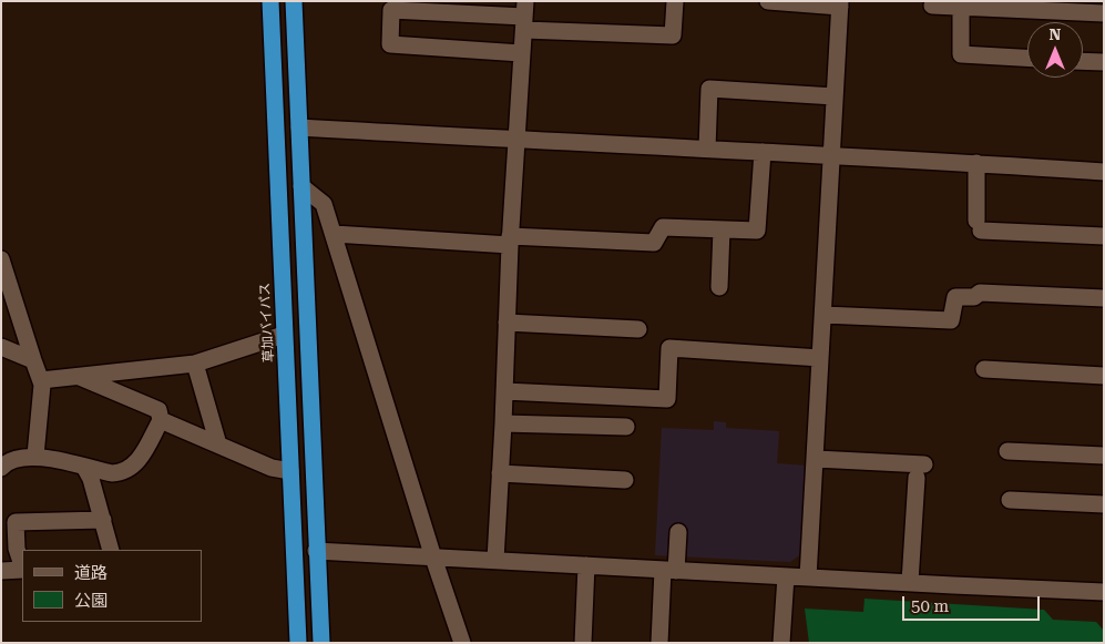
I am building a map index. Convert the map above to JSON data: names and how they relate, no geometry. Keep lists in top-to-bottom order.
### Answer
{
  "streets": {
    "highway": ["草加バイパス"]
  },
  "legend": ["道路", "公園"],
  "scale_bar": "50 m",
  "north": "top"
}
